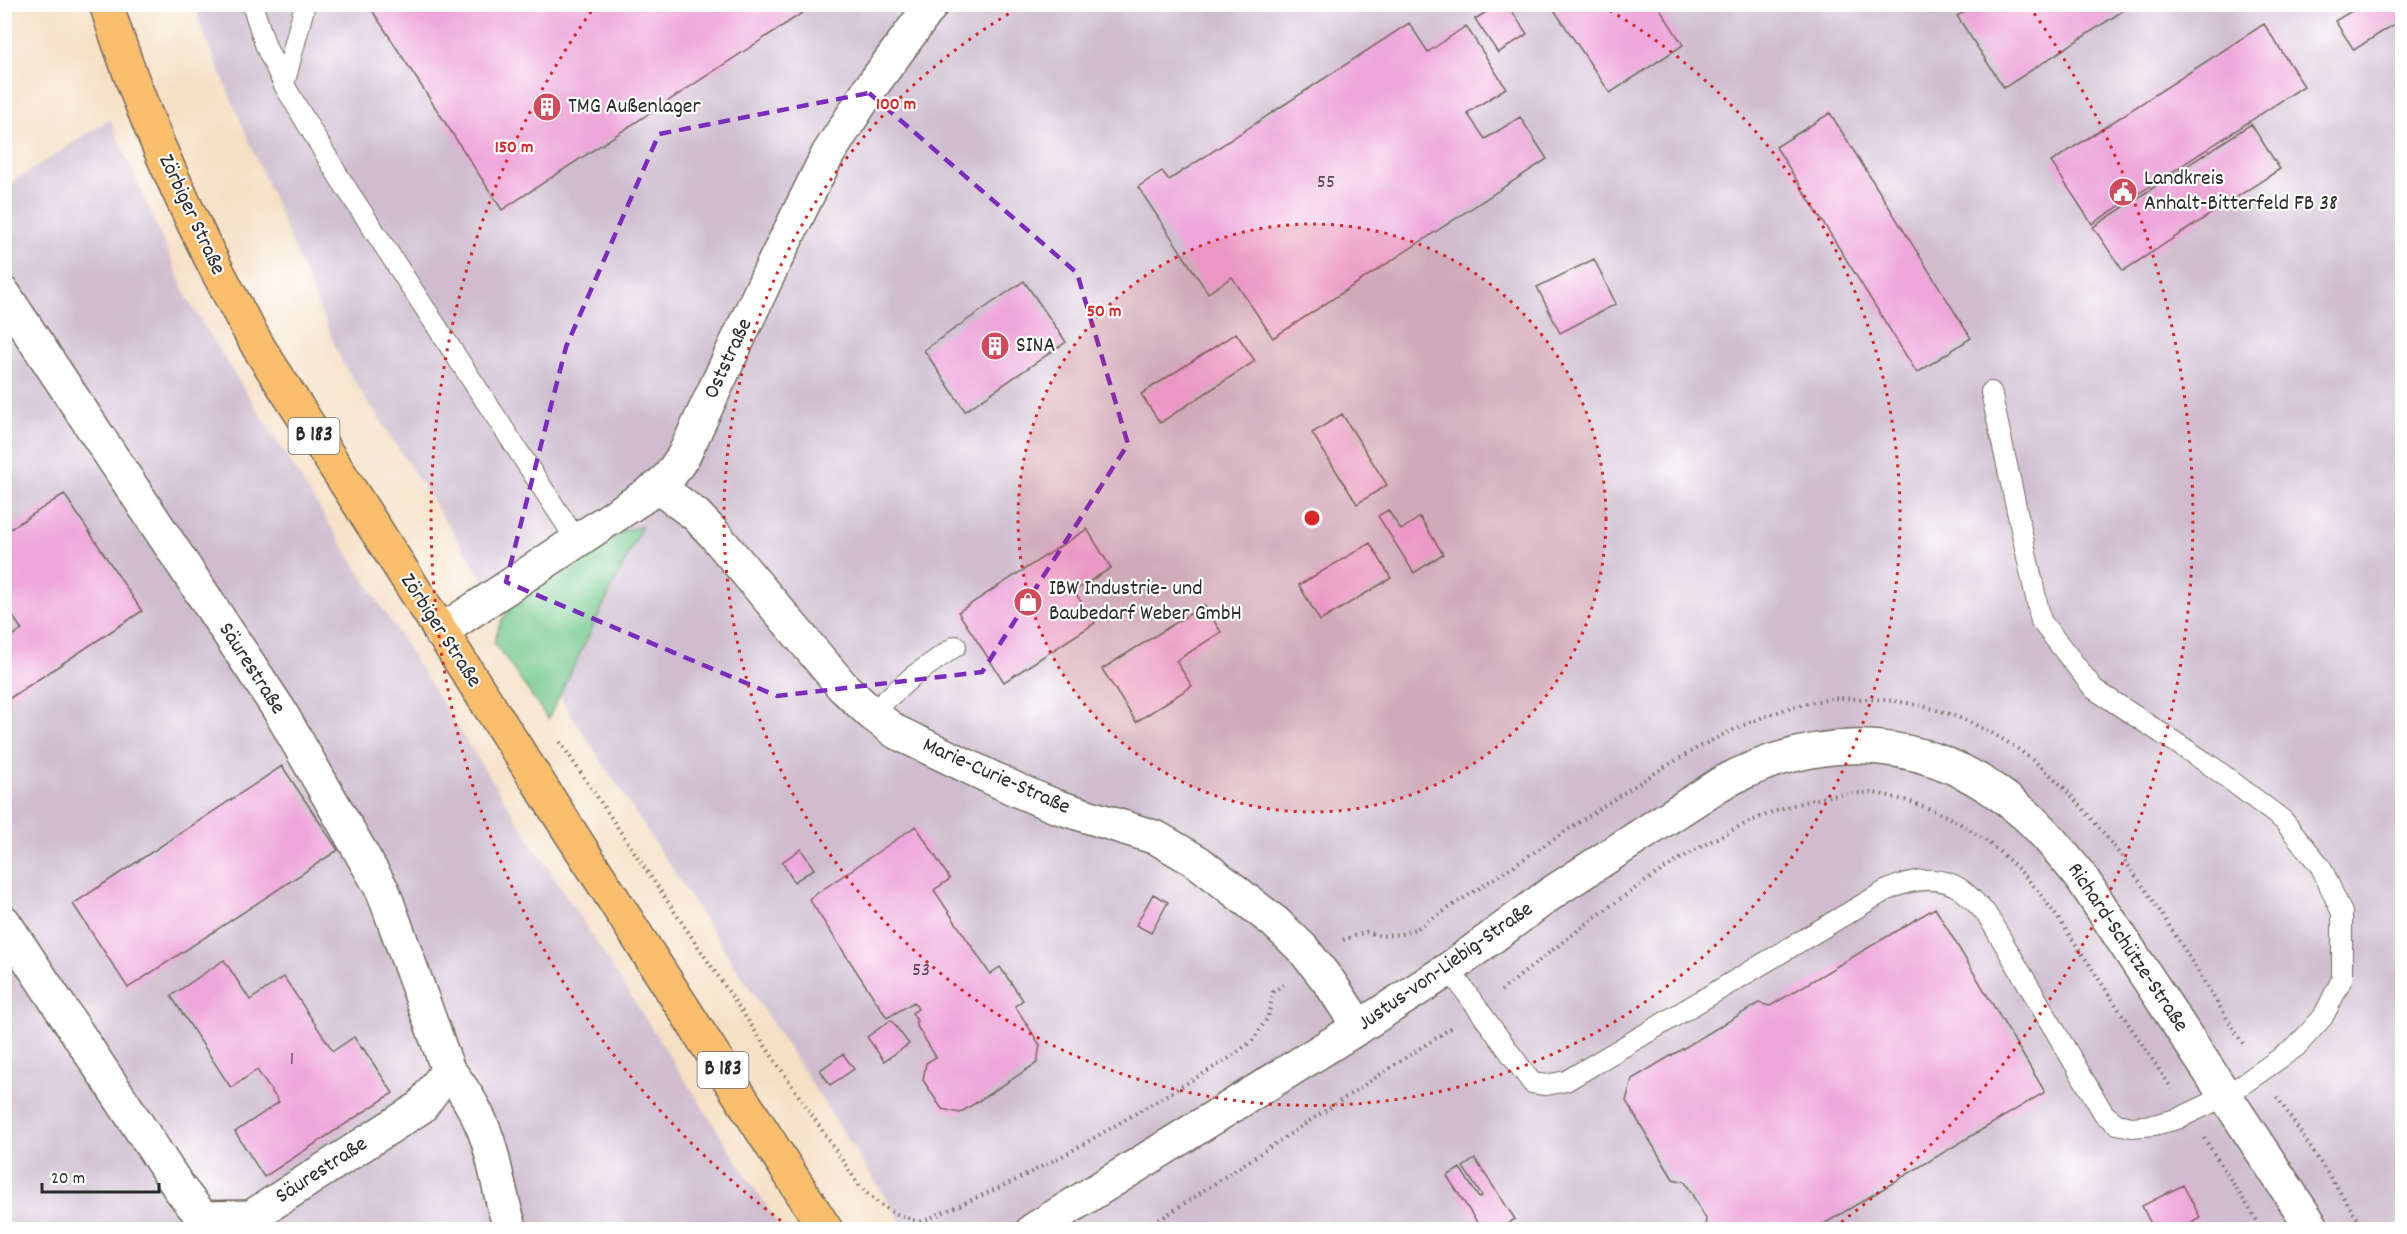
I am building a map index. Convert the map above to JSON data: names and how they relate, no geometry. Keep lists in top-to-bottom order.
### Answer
{
  "streets": {
    "main road": ["Zörbiger Straße", "B 183"],
    "street": [
      "Oststraße",
      "Säurestraße",
      "Marie-Curie-Straße",
      "Richard-Schütze-Straße",
      "Justus-von-Liebig-Straße"
    ]
  },
  "crossings": [
    ["Zörbiger Straße", "Oststraße"],
    ["Oststraße", "Marie-Curie-Straße"],
    ["Marie-Curie-Straße", "Justus-von-Liebig-Straße"],
    ["Richard-Schütze-Straße", "Justus-von-Liebig-Straße"]
  ],
  "places": {
    "building": ["TMG Außenlager", "SINA"],
    "public building": ["Landkreis Anhalt-Bitterfeld FB 38"],
    "shop": ["IBW Industrie- und Baubedarf Weber GmbH"]
  },
  "house_numbers": ["55", "53", "1"],
  "scale_bar": "20 m",
  "rings": ["100 m", "150 m", "50 m"]
}
